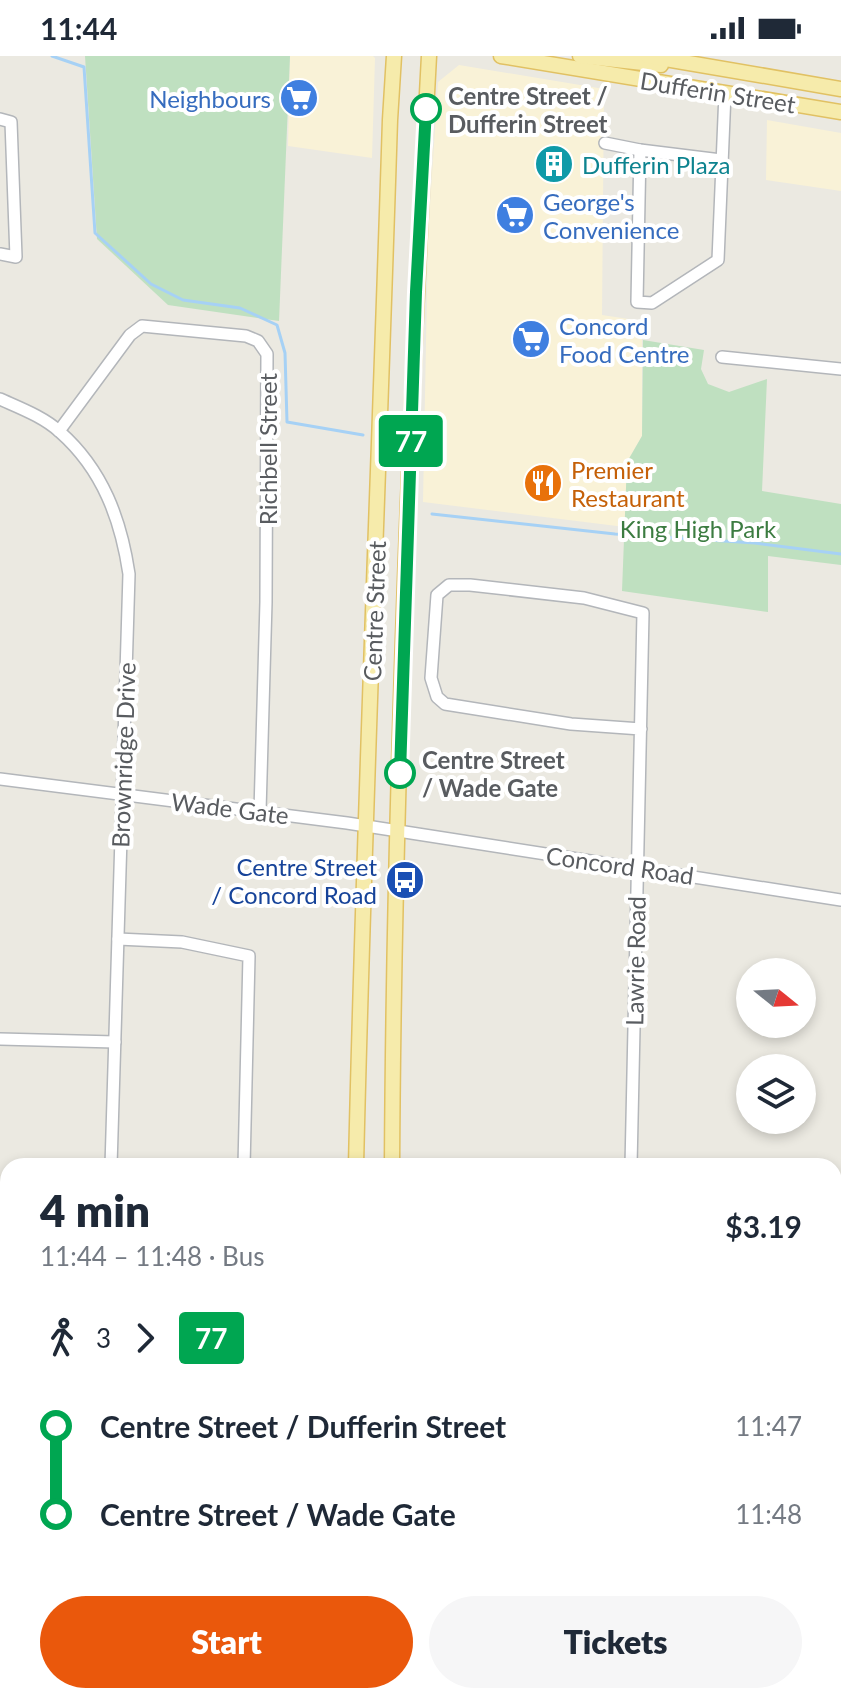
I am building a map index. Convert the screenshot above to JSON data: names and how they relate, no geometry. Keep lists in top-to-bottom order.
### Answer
{
  "streets": {
    "main road": ["Dufferin Street", "Centre Street"],
    "street": [
      "Richbell Street",
      "Brownridge Drive",
      "Wade Gate",
      "Concord Road",
      "Lawrie Road"
    ]
  },
  "crossings": [
    ["Richbell Street", "Brownridge Drive"],
    ["Richbell Street", "Wade Gate"],
    ["Centre Street", "Wade Gate"],
    ["Centre Street", "Concord Road"],
    ["Brownridge Drive", "Wade Gate"],
    ["Wade Gate", "Concord Road"],
    ["Concord Road", "Lawrie Road"]
  ],
  "parks": ["King High Park"],
  "places": {
    "supermarket": ["Neighbours", "George's Convenience", "Concord Food Centre"],
    "other": ["Centre Street / Dufferin Street", "Centre Street / Wade Gate"],
    "building": ["Dufferin Plaza"],
    "restaurant": ["Premier Restaurant"],
    "bus stop": ["Centre Street / Concord Road"]
  },
  "lines": ["bus line 77"],
  "north": "right",
  "page": {
    "status": "11:44",
    "on_map": "77",
    "heading": ["4 min", "11:44 – 11:48 · Bus", "$3.19"],
    "legs": ["3", "77"],
    "list": [
      {
        "name": "Centre Street / Dufferin Street",
        "value": "11:47"
      },
      {
        "name": "Centre Street / Wade Gate",
        "value": "11:48"
      }
    ],
    "buttons": ["Start", "Tickets"]
  }
}
